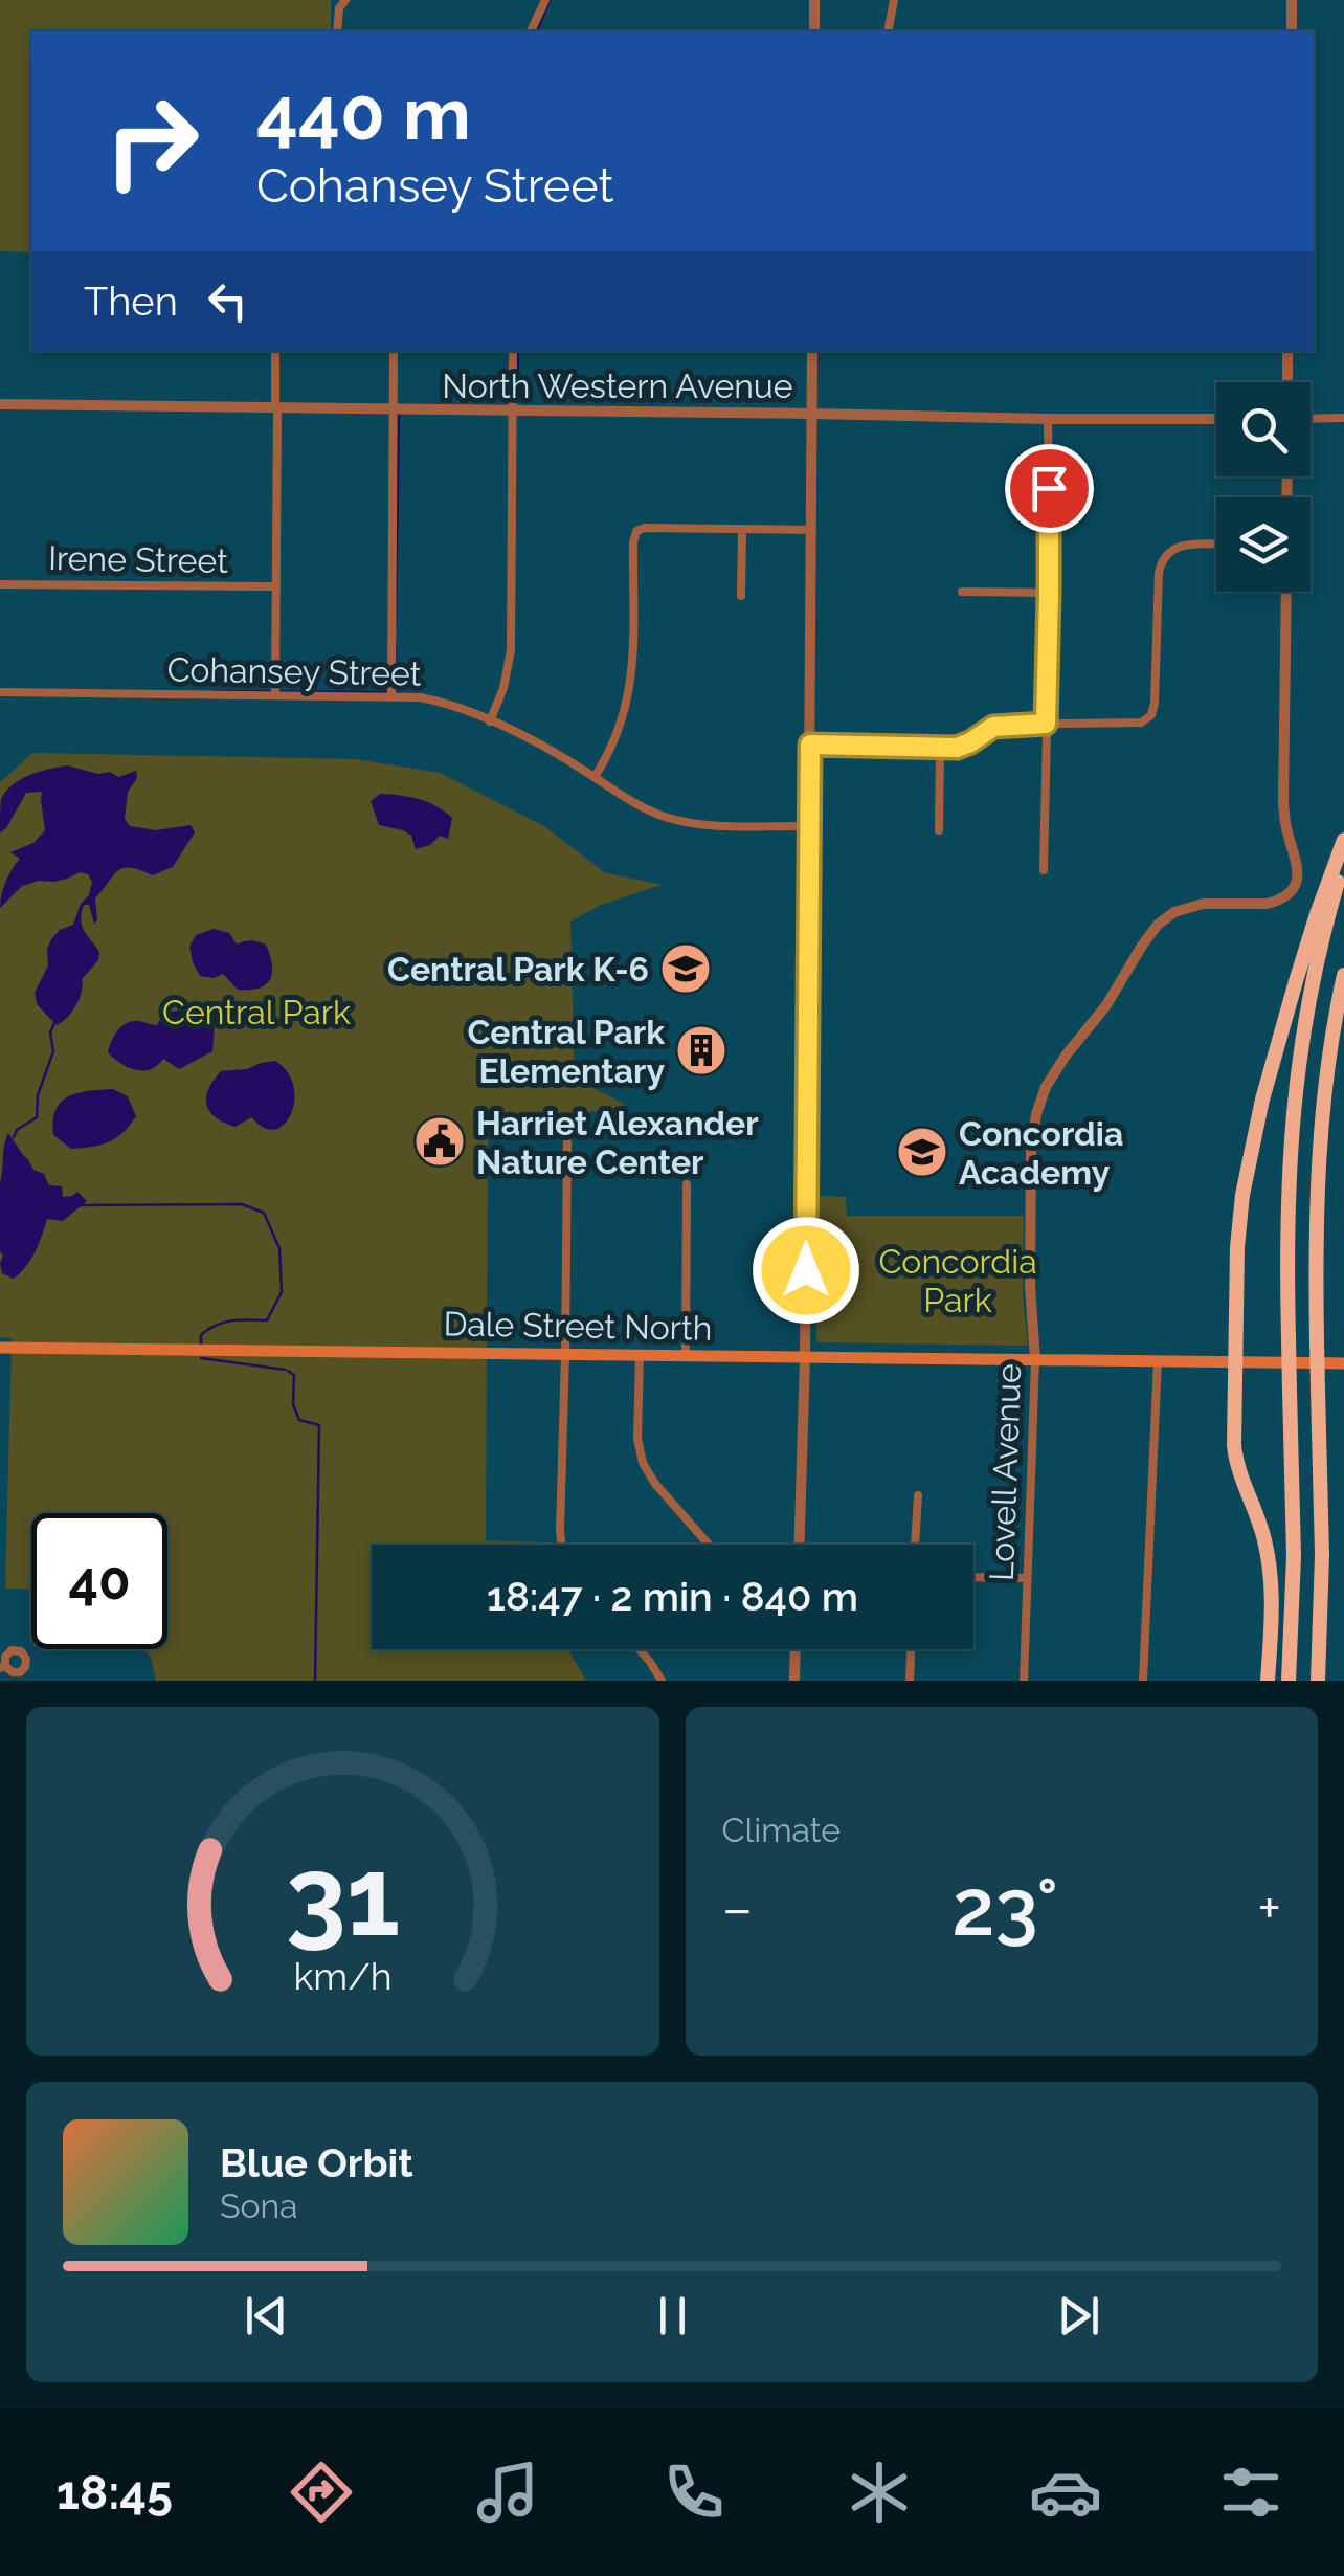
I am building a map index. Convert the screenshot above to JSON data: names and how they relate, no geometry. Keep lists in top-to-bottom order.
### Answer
{
  "streets": {
    "main road": ["Dale Street North"],
    "street": [
      "North Western Avenue",
      "Irene Street",
      "Cohansey Street",
      "Lovell Avenue"
    ]
  },
  "crossings": [
    ["Dale Street North", "Lovell Avenue"]
  ],
  "parks": ["Central Park", "Concordia Park"],
  "places": {
    "school or university": ["Central Park K-6", "Concordia Academy"],
    "building": ["Central Park Elementary"],
    "public building": ["Harriet Alexander Nature Center"]
  },
  "page": {
    "turn": ["440 m", "Cohansey Street"],
    "then": "Then",
    "limit": "40",
    "trip": "18:47 · 2 min · 840 m",
    "tile": "Climate",
    "heat": ["−", "23°", "+"],
    "song": ["Blue Orbit", "Sona"],
    "tabs": "18:45",
    "gauge": ["31", "km/h"]
  }
}
